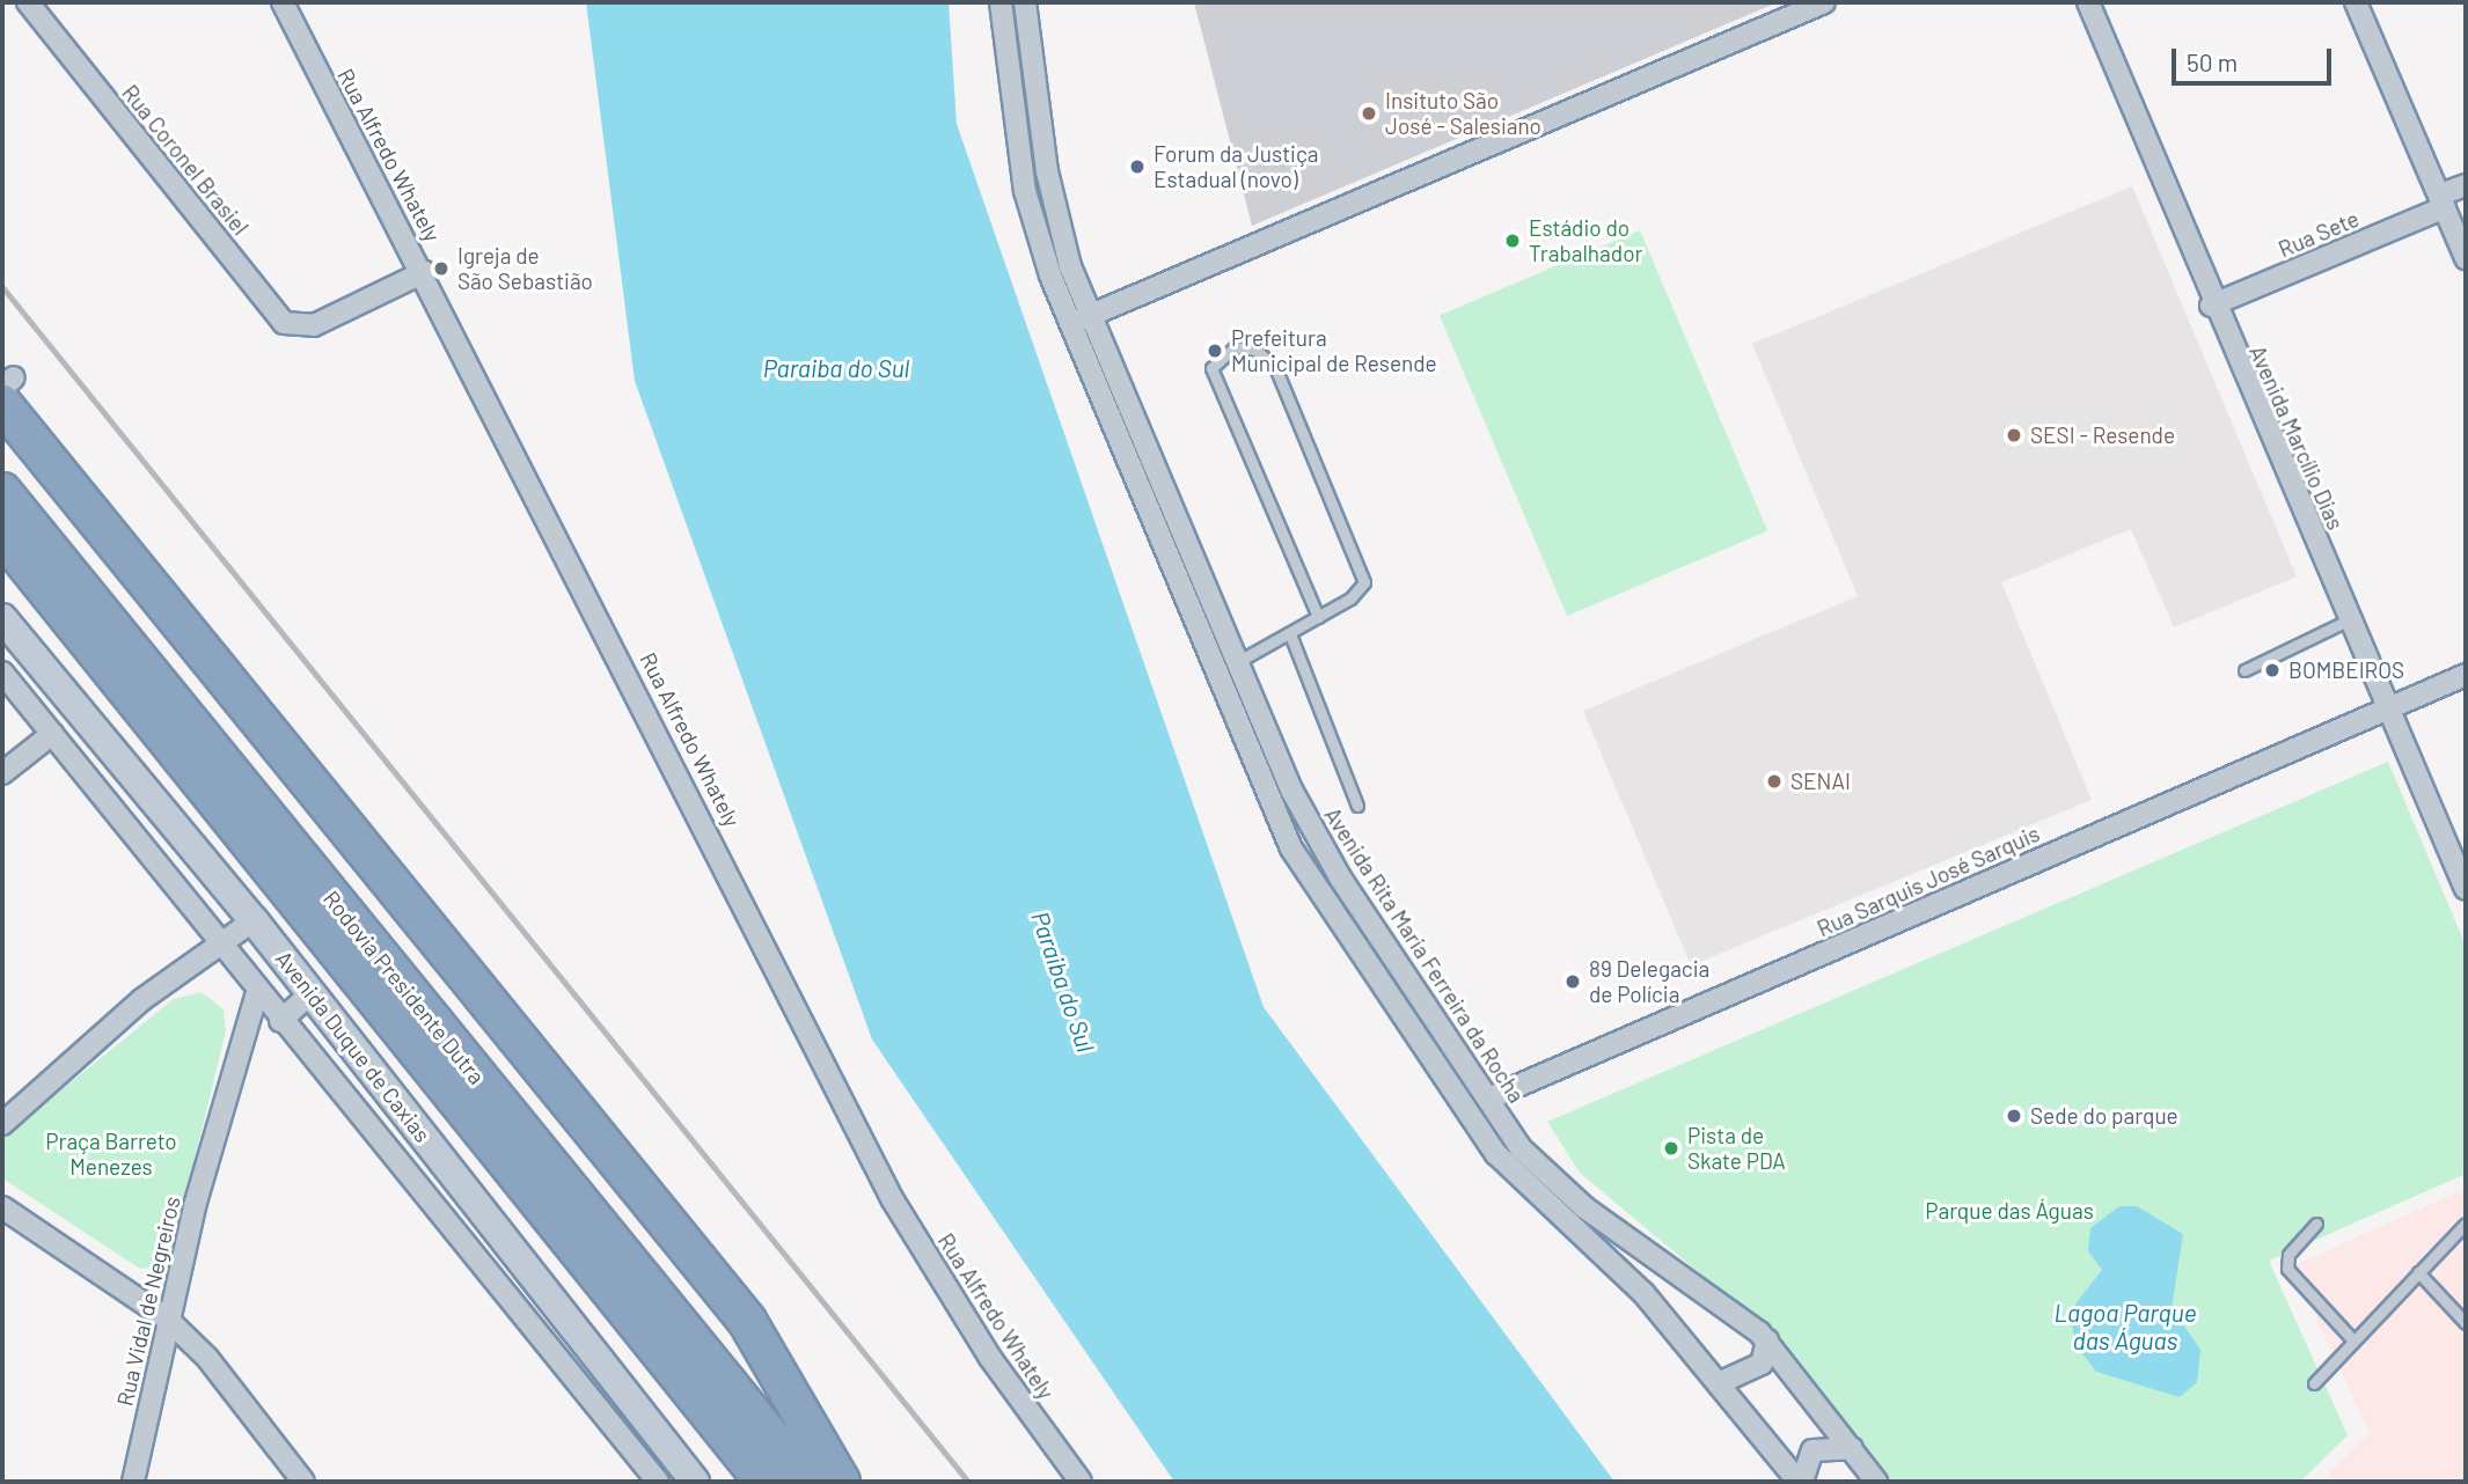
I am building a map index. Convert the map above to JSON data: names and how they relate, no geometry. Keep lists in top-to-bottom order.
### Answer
{
  "streets": {
    "highway": ["Rodovia Presidente Dutra"],
    "street": [
      "Rua Alfredo Whately",
      "Rua Coronel Brasiel",
      "Rua Sete",
      "Avenida Marcílio Dias",
      "Rua Sarquis José Sarquis",
      "Avenida Rita Maria Ferreira da Rocha",
      "Avenida Duque de Caxias",
      "Rua Vidal de Negreiros"
    ]
  },
  "crossings": [
    ["Rua Alfredo Whately", "Rua Coronel Brasiel"],
    ["Rua Sete", "Avenida Marcílio Dias"],
    ["Avenida Marcílio Dias", "Rua Sarquis José Sarquis"],
    ["Rua Sarquis José Sarquis", "Avenida Rita Maria Ferreira da Rocha"],
    ["Avenida Duque de Caxias", "Rua Vidal de Negreiros"]
  ],
  "water": ["Paraiba do Sul", "Lagoa Parque das Águas"],
  "parks": ["Praça Barreto Menezes", "Parque das Águas"],
  "places": [
    "Insituto São José - Salesiano",
    "Forum da Justiça Estadual (novo)",
    "Estádio do Trabalhador",
    "Igreja de São Sebastião",
    "Prefeitura Municipal de Resende",
    "SESI - Resende",
    "BOMBEIROS",
    "SENAI",
    "89 Delegacia de Polícia",
    "Sede do parque",
    "Pista de Skate PDA"
  ],
  "scale_bar": "50 m"
}
